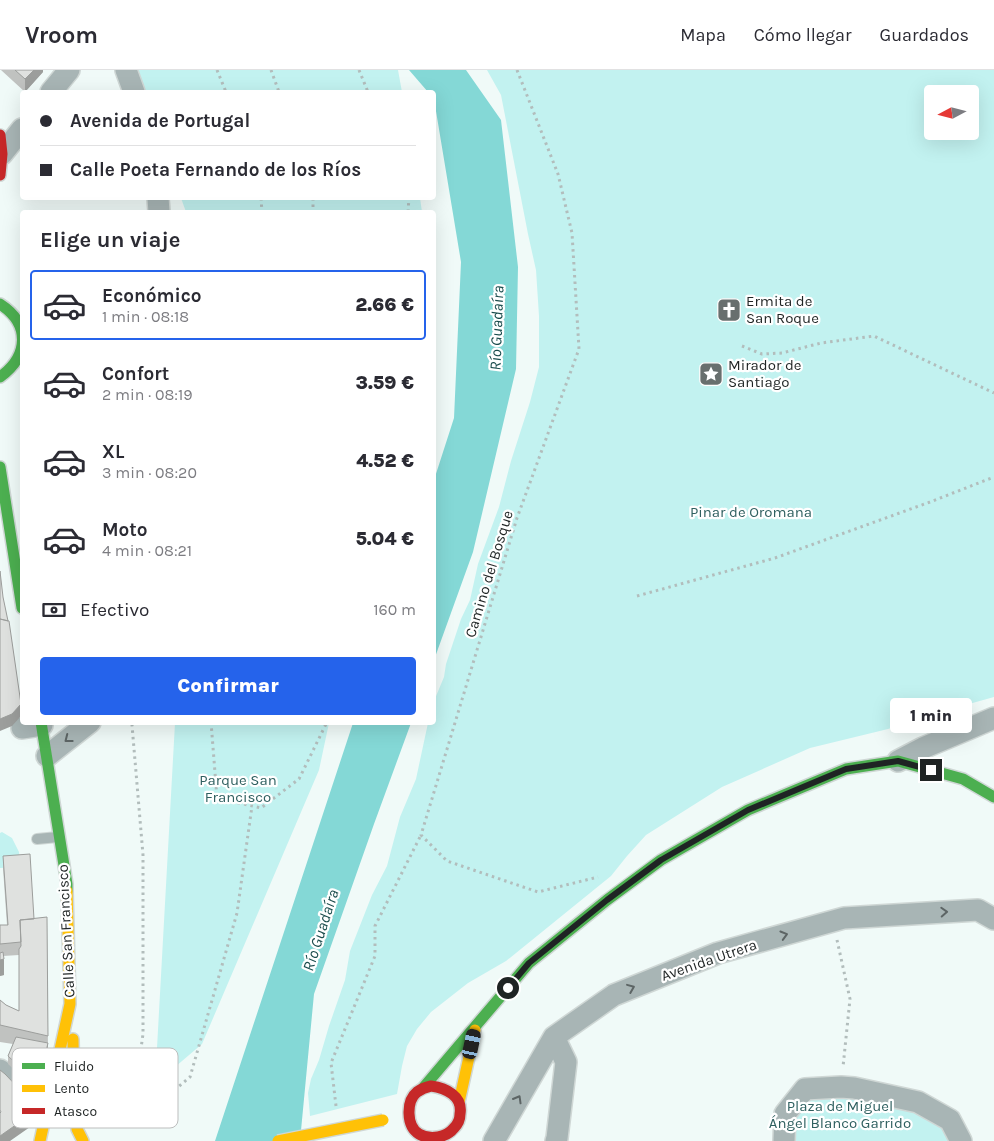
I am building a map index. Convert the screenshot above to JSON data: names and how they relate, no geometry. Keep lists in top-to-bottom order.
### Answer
{
  "streets": {
    "main road": ["Calle San Francisco"],
    "street": ["Avenida Utrera"],
    "path": ["Camino del Bosque"]
  },
  "one_way": ["Avenida Utrera"],
  "water": ["Río Guadaíra"],
  "parks": ["Pinar de Oromana", "Parque San Francisco", "Plaza de Miguel Ángel Blanco Garrido"],
  "places": {
    "church": ["Ermita de San Roque"],
    "place": ["Mirador de Santiago"]
  },
  "legend": ["Fluido", "Lento", "Atasco"],
  "north": "left",
  "page": {
    "header": "Vroom",
    "nav": ["Mapa", "Cómo llegar", "Guardados"],
    "banner": ["Avenida de Portugal", "Calle Poeta Fernando de los Ríos"],
    "heading": "Elige un viaje",
    "list": [
      {
        "name": "Económico",
        "note": "1 min · 08:18",
        "value": "2.66 €"
      },
      {
        "name": "Confort",
        "note": "2 min · 08:19",
        "value": "3.59 €"
      },
      {
        "name": "XL",
        "note": "3 min · 08:20",
        "value": "4.52 €"
      },
      {
        "name": "Moto",
        "note": "4 min · 08:21",
        "value": "5.04 €"
      }
    ],
    "pay": ["Efectivo", "160 m"],
    "buttons": "Confirmar",
    "bubble": "1 min"
  }
}
